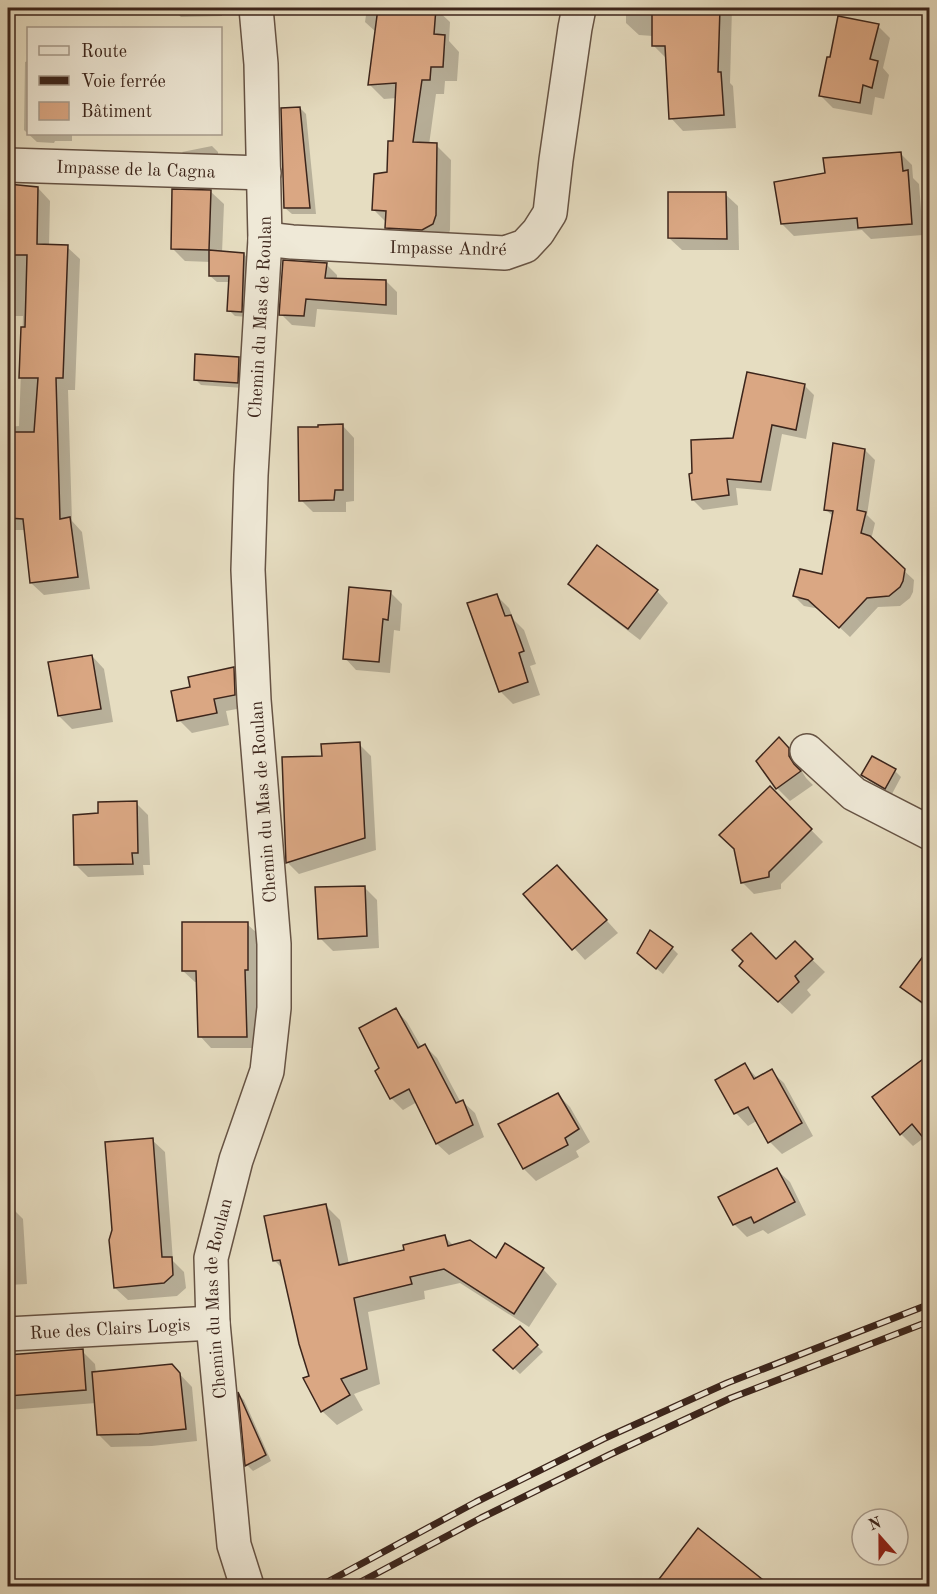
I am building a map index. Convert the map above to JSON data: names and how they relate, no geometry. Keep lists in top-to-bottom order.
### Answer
{
  "streets": {
    "street": [
      "Impasse de la Cagna",
      "Impasse André",
      "Chemin du Mas de Roulan",
      "Rue des Clairs Logis"
    ]
  },
  "crossings": [
    ["Impasse de la Cagna", "Chemin du Mas de Roulan"],
    ["Impasse André", "Chemin du Mas de Roulan"],
    ["Chemin du Mas de Roulan", "Rue des Clairs Logis"]
  ],
  "legend": ["Route", "Voie ferrée", "Bâtiment"],
  "north": "top"
}
